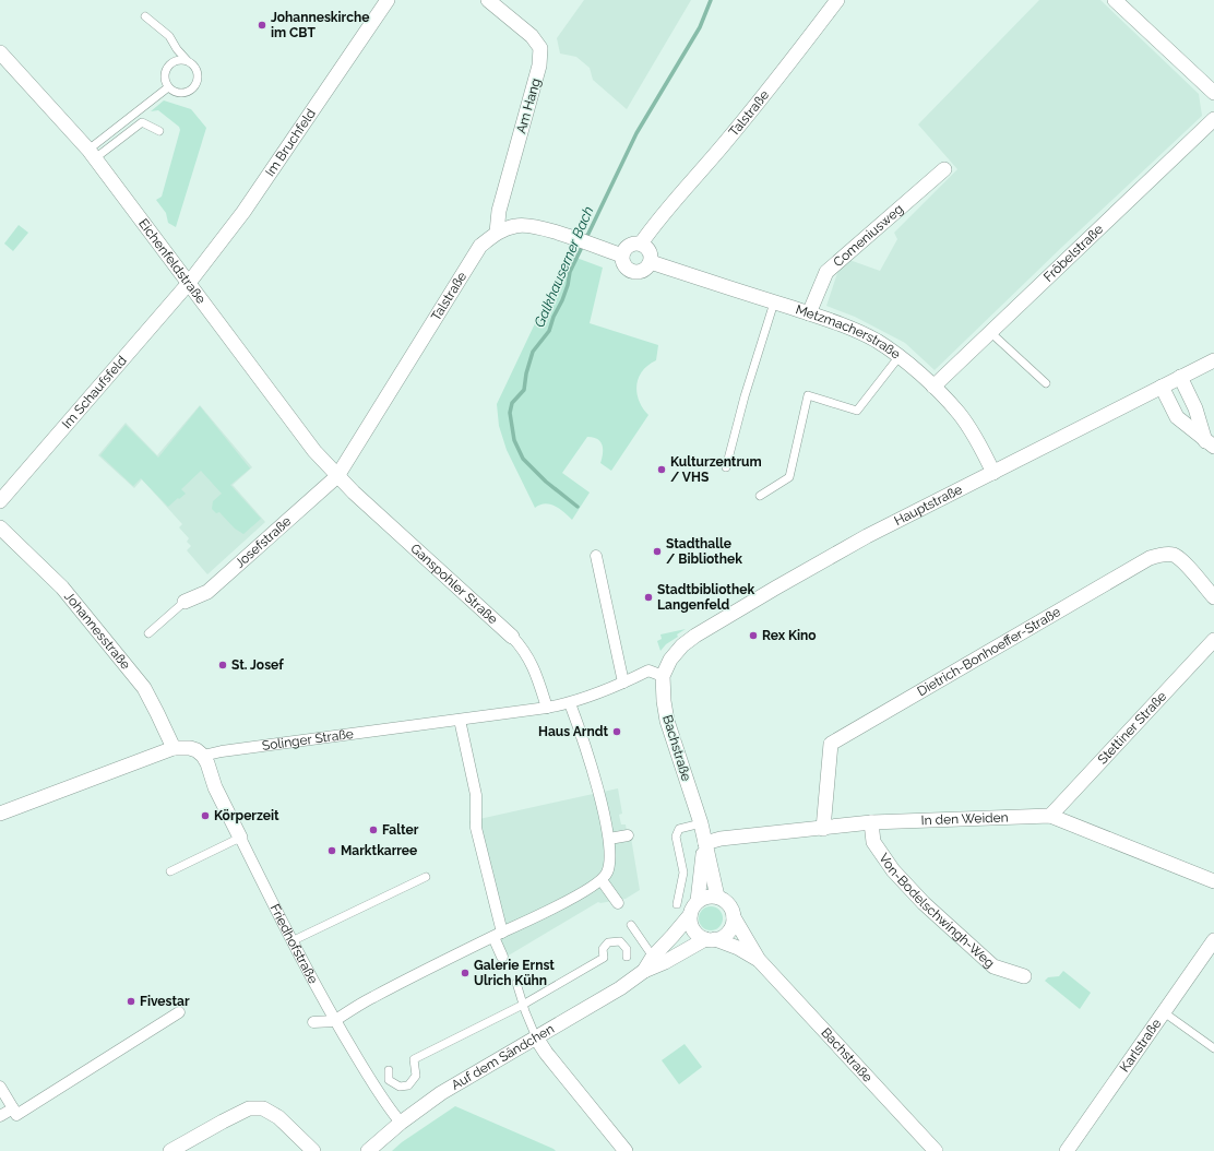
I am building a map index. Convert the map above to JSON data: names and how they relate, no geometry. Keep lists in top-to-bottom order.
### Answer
{
  "streets": {
    "street": [
      "Am Hang",
      "Talstraße",
      "Im Bruchfeld",
      "Comeniusweg",
      "Fröbelstraße",
      "Eichenfeldstraße",
      "Metzmacherstraße",
      "Im Schaufsfeld",
      "Hauptstraße",
      "Josefstraße",
      "Ganspohler Straße",
      "Johannesstraße",
      "Dietrich-Bonhoeffer-Straße",
      "Stettiner Straße",
      "Solinger Straße",
      "Bachstraße",
      "In den Weiden",
      "Von-Bodelschwingh-Weg",
      "Friedhofstraße",
      "Karlstraße",
      "Auf dem Sändchen"
    ]
  },
  "crossings": [
    ["Am Hang", "Talstraße"],
    ["Talstraße", "Eichenfeldstraße"],
    ["Talstraße", "Metzmacherstraße"],
    ["Talstraße", "Josefstraße"],
    ["Talstraße", "Ganspohler Straße"],
    ["Im Bruchfeld", "Eichenfeldstraße"],
    ["Im Bruchfeld", "Im Schaufsfeld"],
    ["Comeniusweg", "Metzmacherstraße"],
    ["Fröbelstraße", "Metzmacherstraße"],
    ["Eichenfeldstraße", "Im Schaufsfeld"],
    ["Eichenfeldstraße", "Josefstraße"],
    ["Eichenfeldstraße", "Ganspohler Straße"],
    ["Metzmacherstraße", "Hauptstraße"],
    ["Hauptstraße", "Solinger Straße"],
    ["Hauptstraße", "Bachstraße"],
    ["Josefstraße", "Ganspohler Straße"],
    ["Ganspohler Straße", "Solinger Straße"],
    ["Dietrich-Bonhoeffer-Straße", "In den Weiden"],
    ["Stettiner Straße", "In den Weiden"],
    ["Solinger Straße", "Bachstraße"],
    ["Solinger Straße", "Friedhofstraße"],
    ["Bachstraße", "In den Weiden"],
    ["Bachstraße", "Auf dem Sändchen"],
    ["In den Weiden", "Von-Bodelschwingh-Weg"],
    ["Friedhofstraße", "Auf dem Sändchen"]
  ],
  "water": ["Galkhauserner Bach"],
  "places": [
    "Johanneskirche im CBT",
    "Kulturzentrum / VHS",
    "Stadthalle / Bibliothek",
    "Stadtbibliothek Langenfeld",
    "Rex Kino",
    "St. Josef",
    "Haus Arndt",
    "Körperzeit",
    "Falter",
    "Marktkarree",
    "Galerie Ernst Ulrich Kühn",
    "Fivestar"
  ]
}
